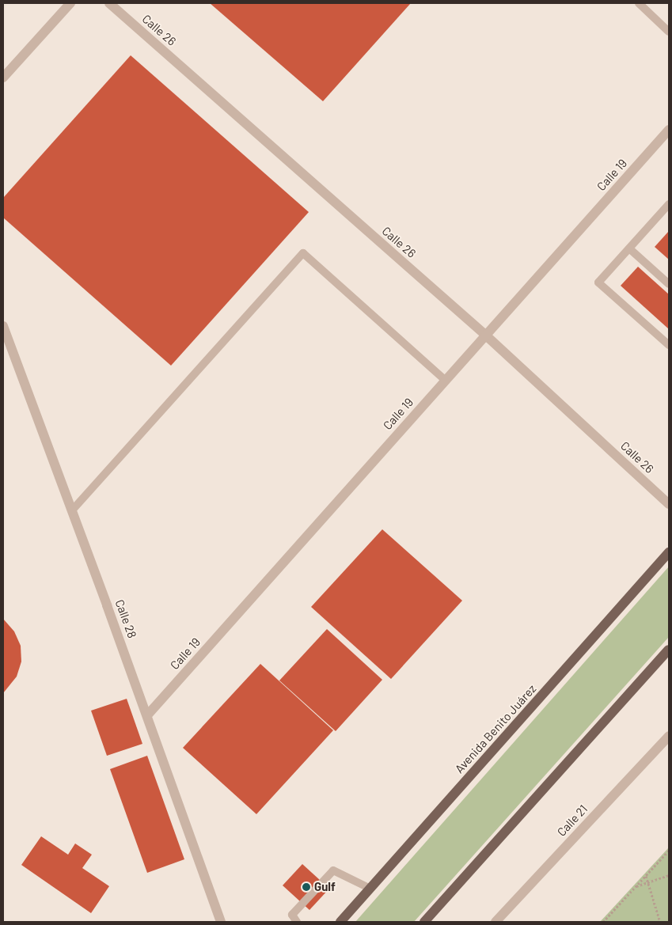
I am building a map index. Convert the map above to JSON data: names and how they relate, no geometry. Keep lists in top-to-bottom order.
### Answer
{
  "streets": {
    "main road": ["Avenida Benito Juárez"],
    "street": [
      "Calle 26",
      "Calle 19",
      "Calle 28",
      "Calle 21"
    ]
  },
  "crossings": [
    ["Calle 26", "Calle 19"],
    ["Calle 19", "Calle 28"]
  ],
  "places": ["Gulf"]
}
